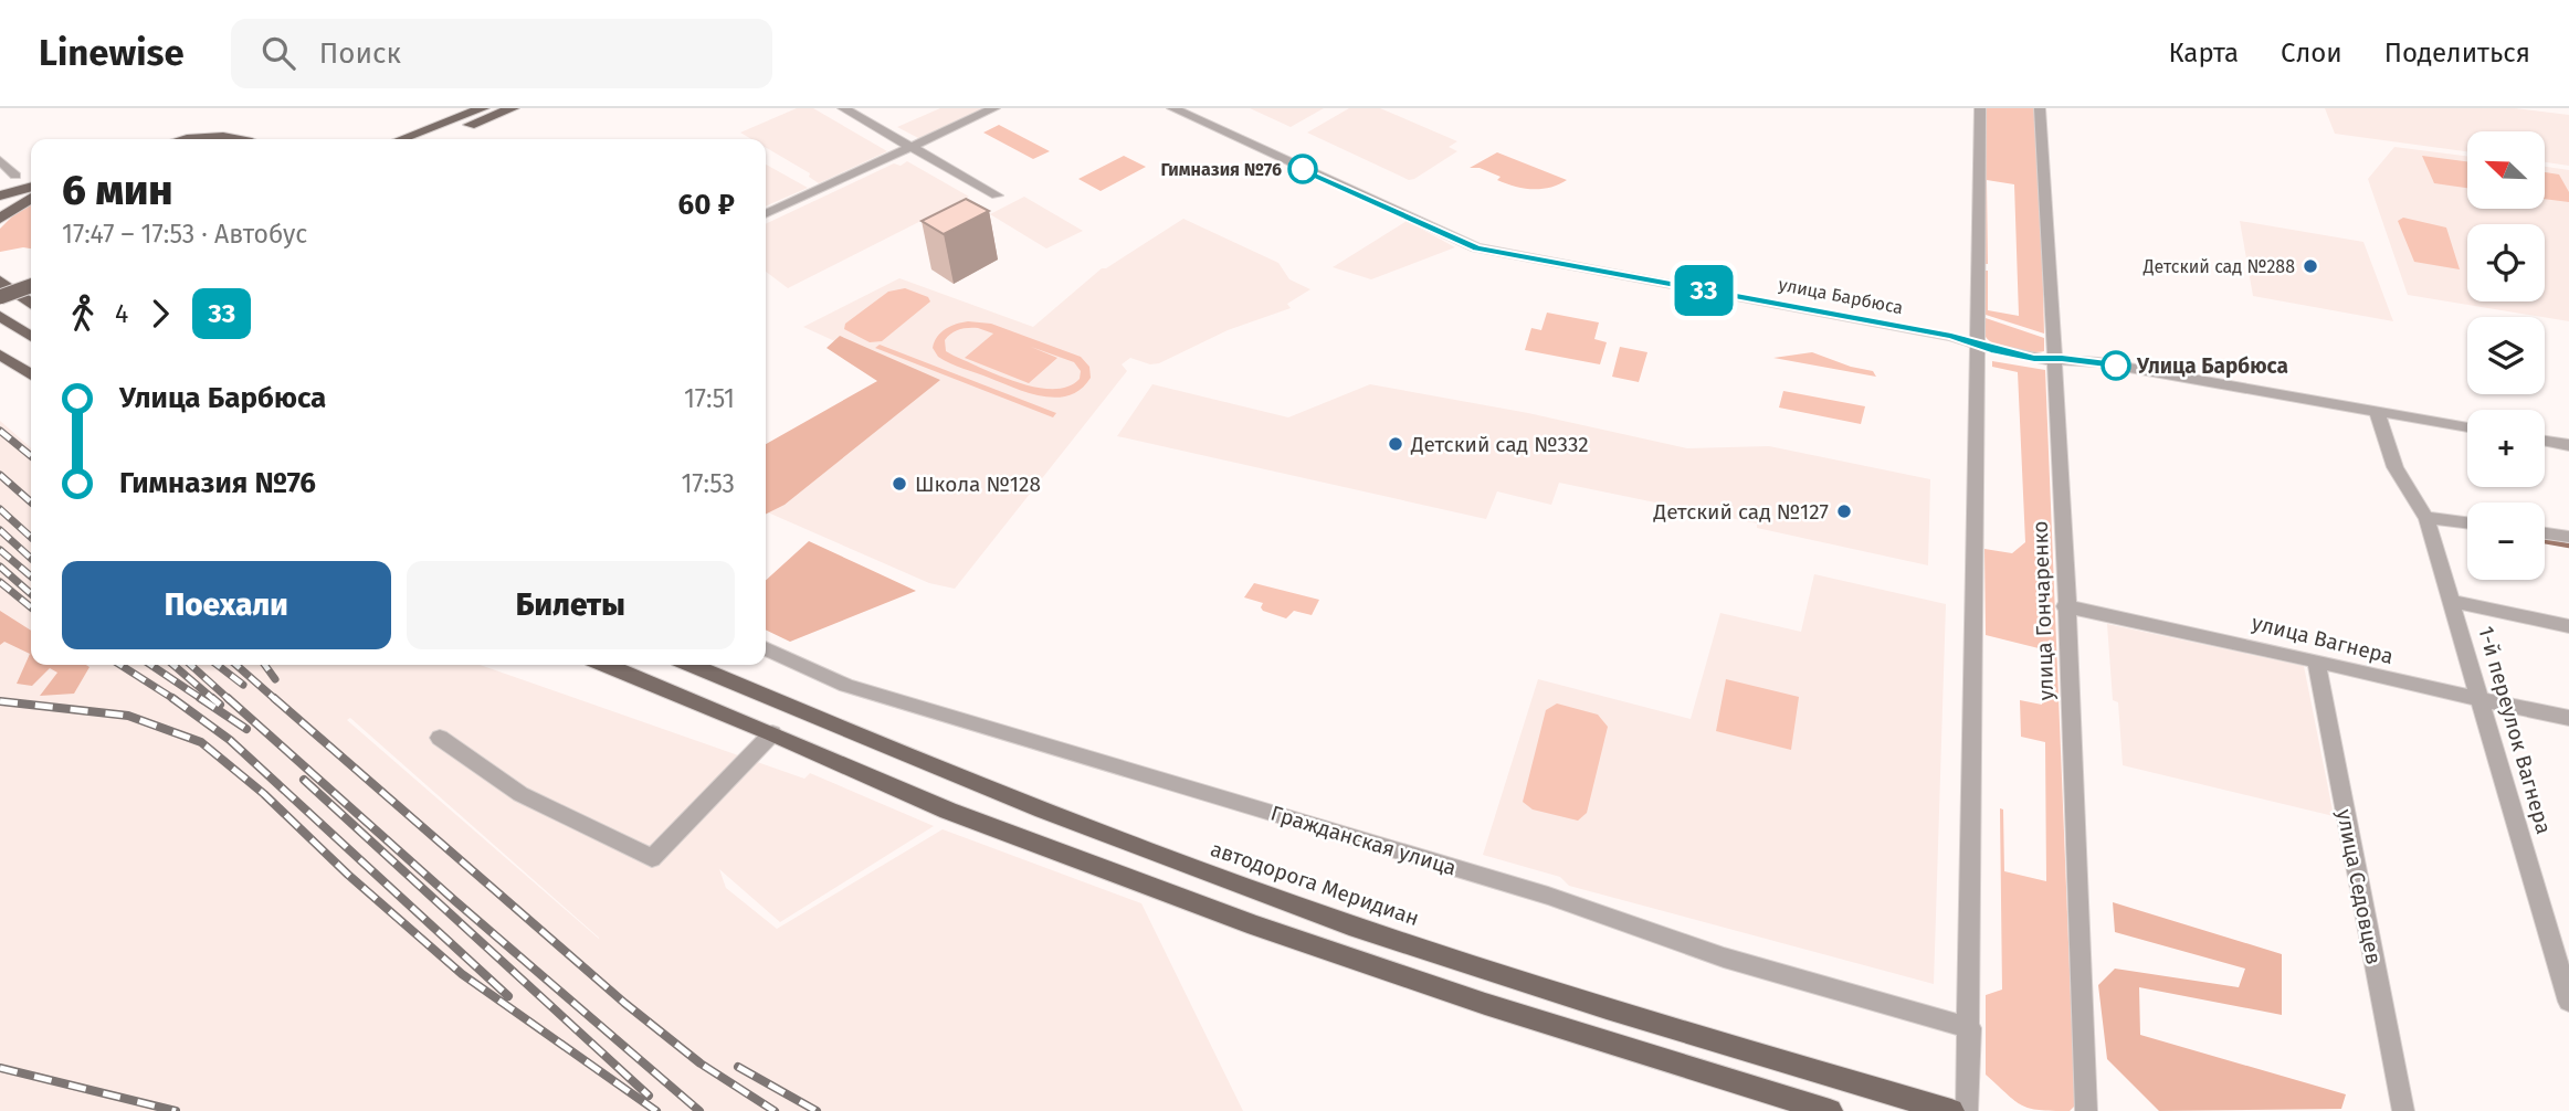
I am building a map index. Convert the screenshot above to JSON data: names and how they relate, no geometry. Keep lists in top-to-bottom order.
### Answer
{
  "streets": {
    "main road": ["автодорога Меридиан"],
    "street": [
      "улица Барбюса",
      "улица Гончаренко",
      "улица Вагнера",
      "1-й переулок Вагнера",
      "Гражданская улица",
      "улица Седовцев"
    ]
  },
  "crossings": [
    ["улица Барбюса", "улица Гончаренко"],
    ["улица Гончаренко", "улица Вагнера"],
    ["улица Вагнера", "1-й переулок Вагнера"],
    ["улица Вагнера", "улица Седовцев"]
  ],
  "places": [
    "Гимназия №76",
    "Детский сад №288",
    "Улица Барбюса",
    "Детский сад №332",
    "Школа №128",
    "Детский сад №127"
  ],
  "lines": ["bus line 33"],
  "north": "top left",
  "page": {
    "header": "Linewise",
    "search": "Поиск",
    "nav": ["Карта", "Слои", "Поделиться"],
    "on_map": "33",
    "map_buttons": ["+", "−"],
    "heading": ["6 мин", "17:47 – 17:53 · Автобус", "60 ₽"],
    "legs": ["4", "33"],
    "list": [
      {
        "name": "Улица Барбюса",
        "value": "17:51"
      },
      {
        "name": "Гимназия №76",
        "value": "17:53"
      }
    ],
    "buttons": ["Поехали", "Билеты"]
  }
}
